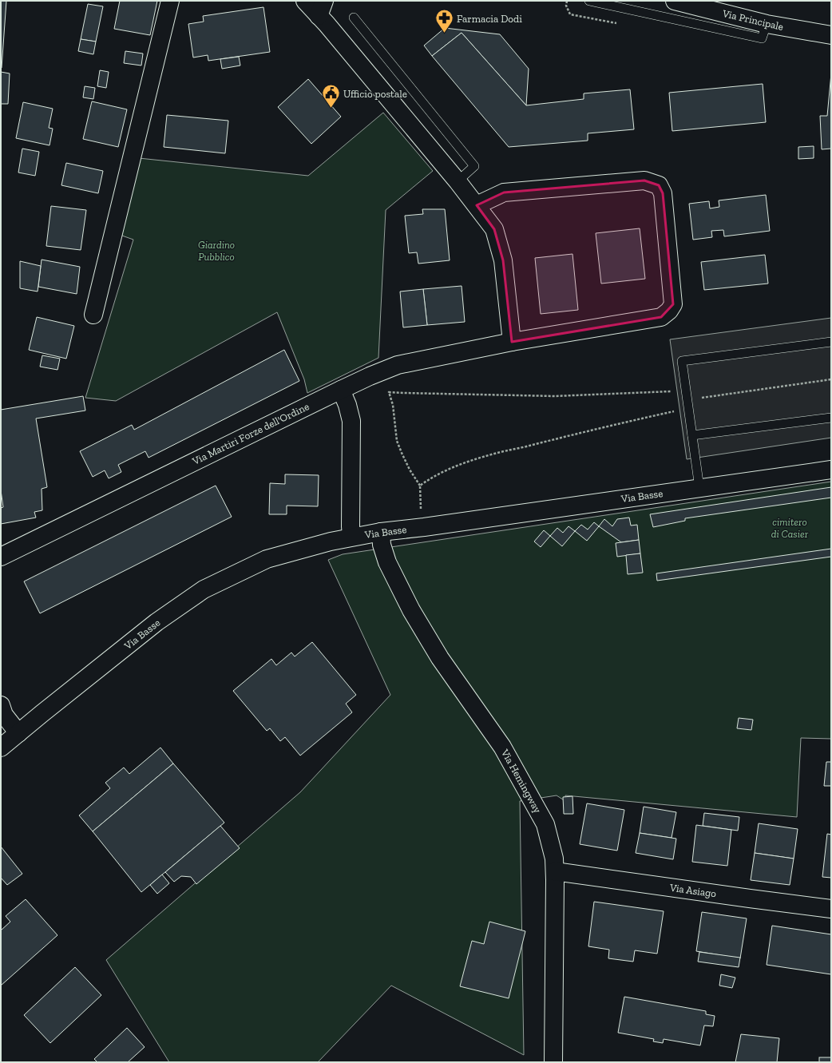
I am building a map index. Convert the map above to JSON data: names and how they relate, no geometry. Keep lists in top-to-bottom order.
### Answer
{
  "streets": {
    "street": [
      "Via Principale",
      "Via Martiri Forze dell'Ordine",
      "Via Basse",
      "Via Hemingway",
      "Via Asiago"
    ]
  },
  "crossings": [
    ["Via Basse", "Via Hemingway"],
    ["Via Hemingway", "Via Asiago"]
  ],
  "parks": ["Giardino Pubblico", "cimitero di Casier"],
  "places": {
    "pharmacy": ["Farmacia Dodi"],
    "public building": ["Ufficio postale"]
  }
}
